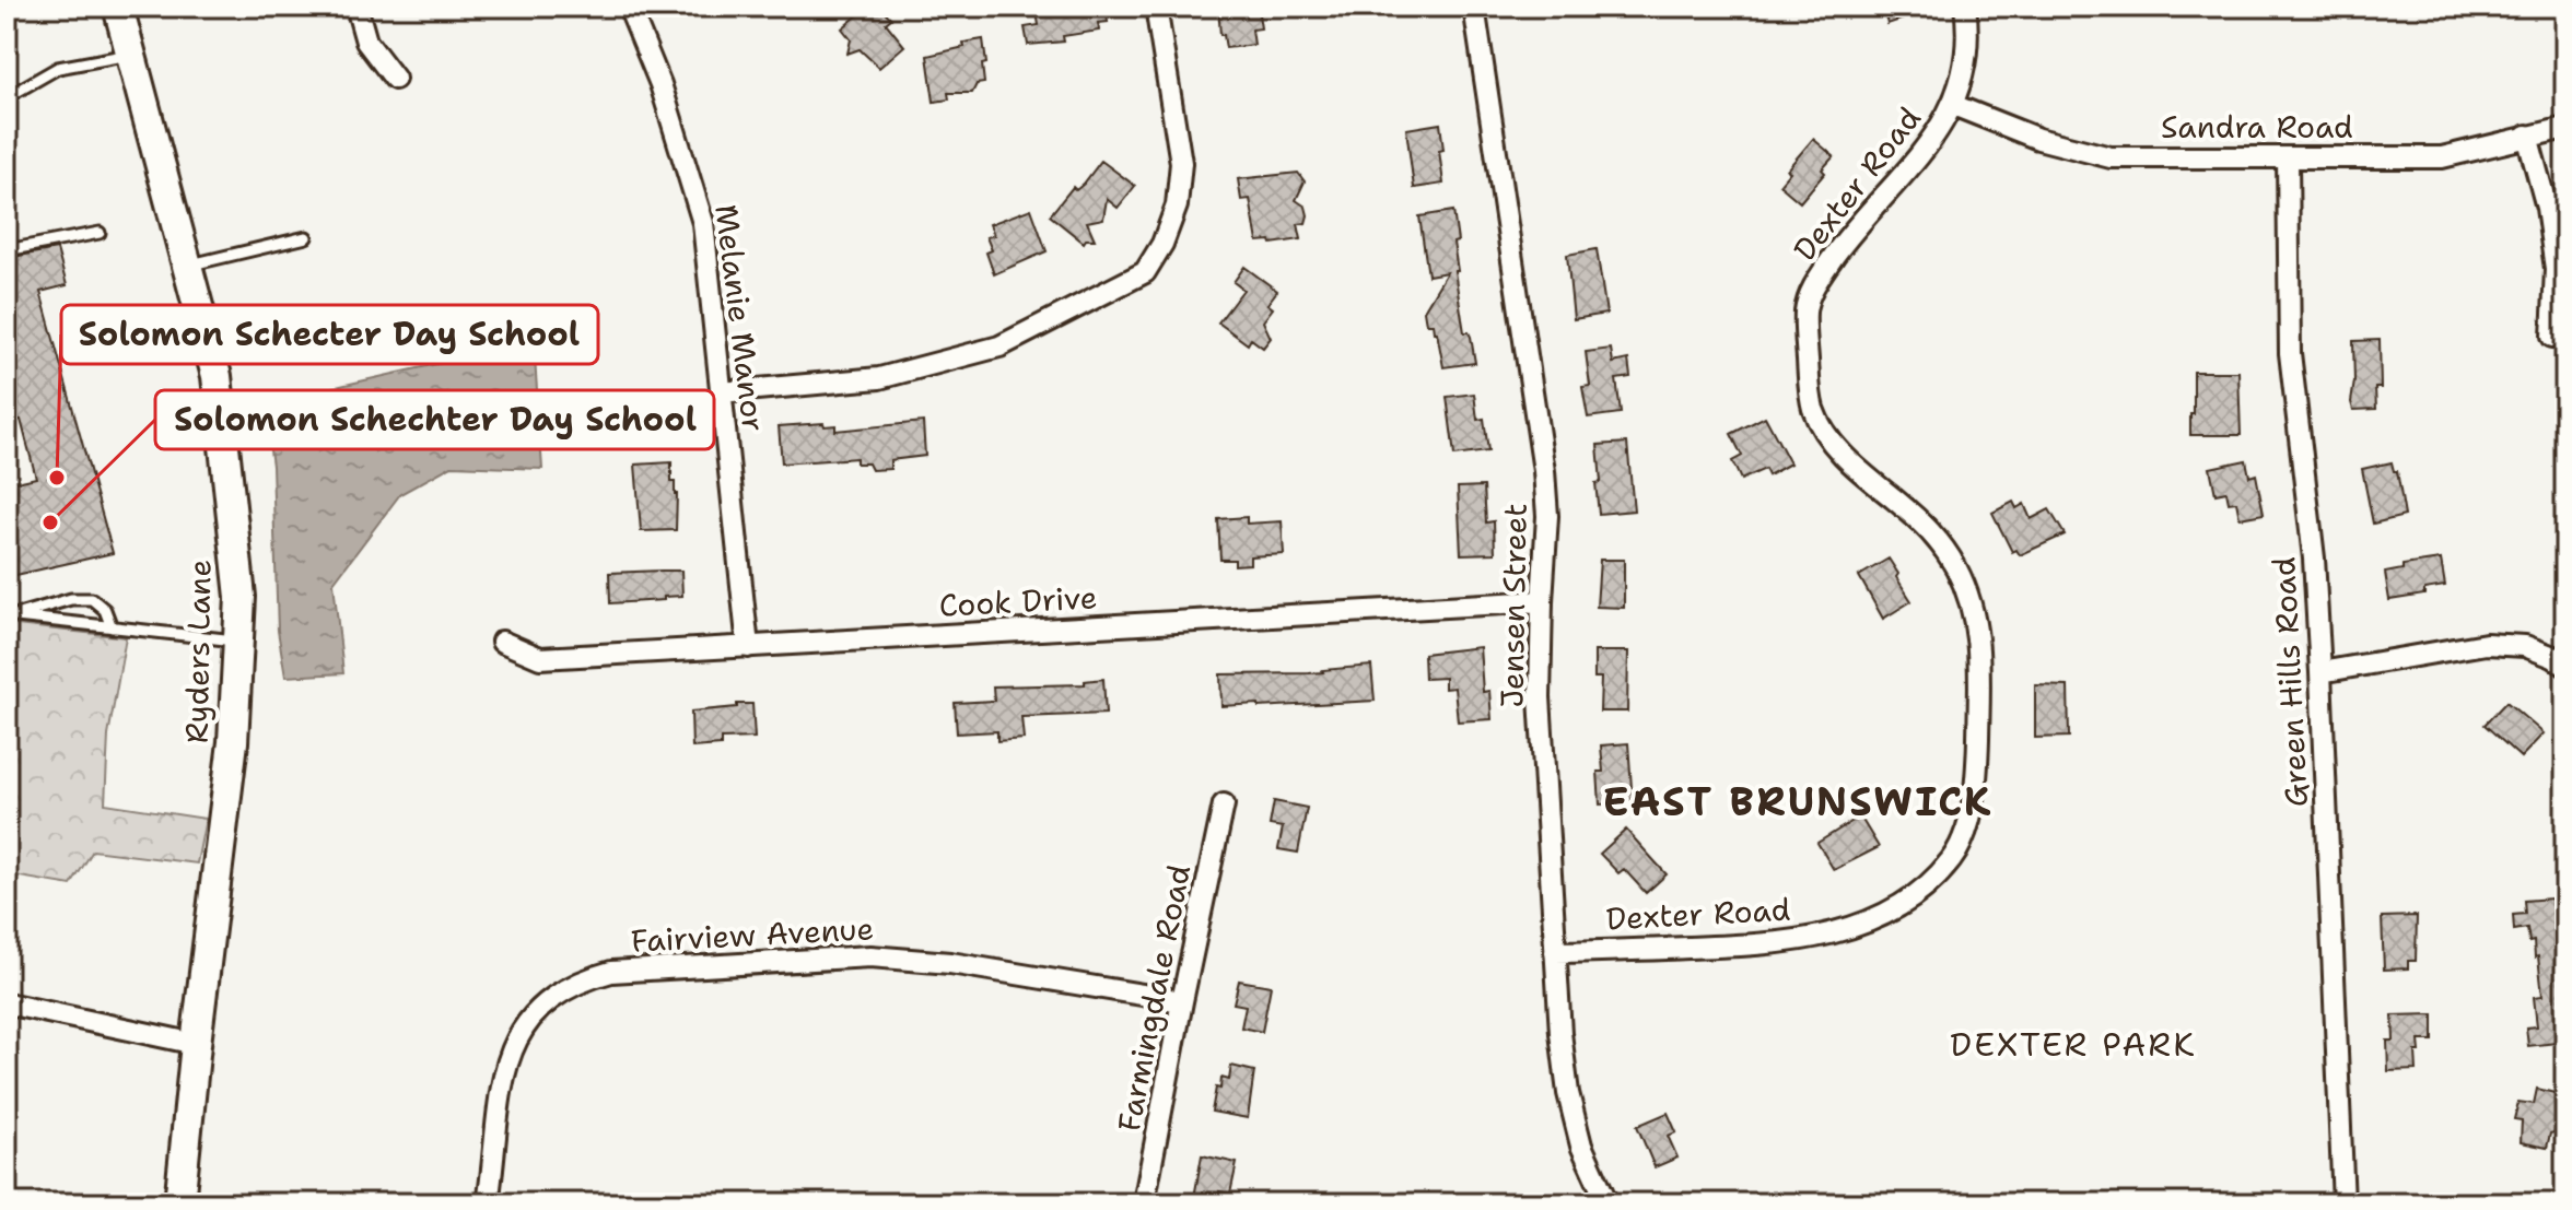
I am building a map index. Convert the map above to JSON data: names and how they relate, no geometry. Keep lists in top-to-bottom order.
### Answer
{
  "streets": {
    "main road": ["Ryders Lane"],
    "street": [
      "Sandra Road",
      "Dexter Road",
      "Melanie Manor",
      "Cook Drive",
      "Jensen Street",
      "Green Hills Road",
      "Fairview Avenue",
      "Farmingdale Road"
    ]
  },
  "crossings": [
    ["Sandra Road", "Dexter Road"],
    ["Sandra Road", "Green Hills Road"],
    ["Dexter Road", "Jensen Street"],
    ["Melanie Manor", "Cook Drive"],
    ["Cook Drive", "Jensen Street"],
    ["Fairview Avenue", "Farmingdale Road"]
  ],
  "districts": ["EAST BRUNSWICK", "DEXTER PARK"],
  "places": ["Solomon Schecter Day School", "Solomon Schechter Day School"]
}
